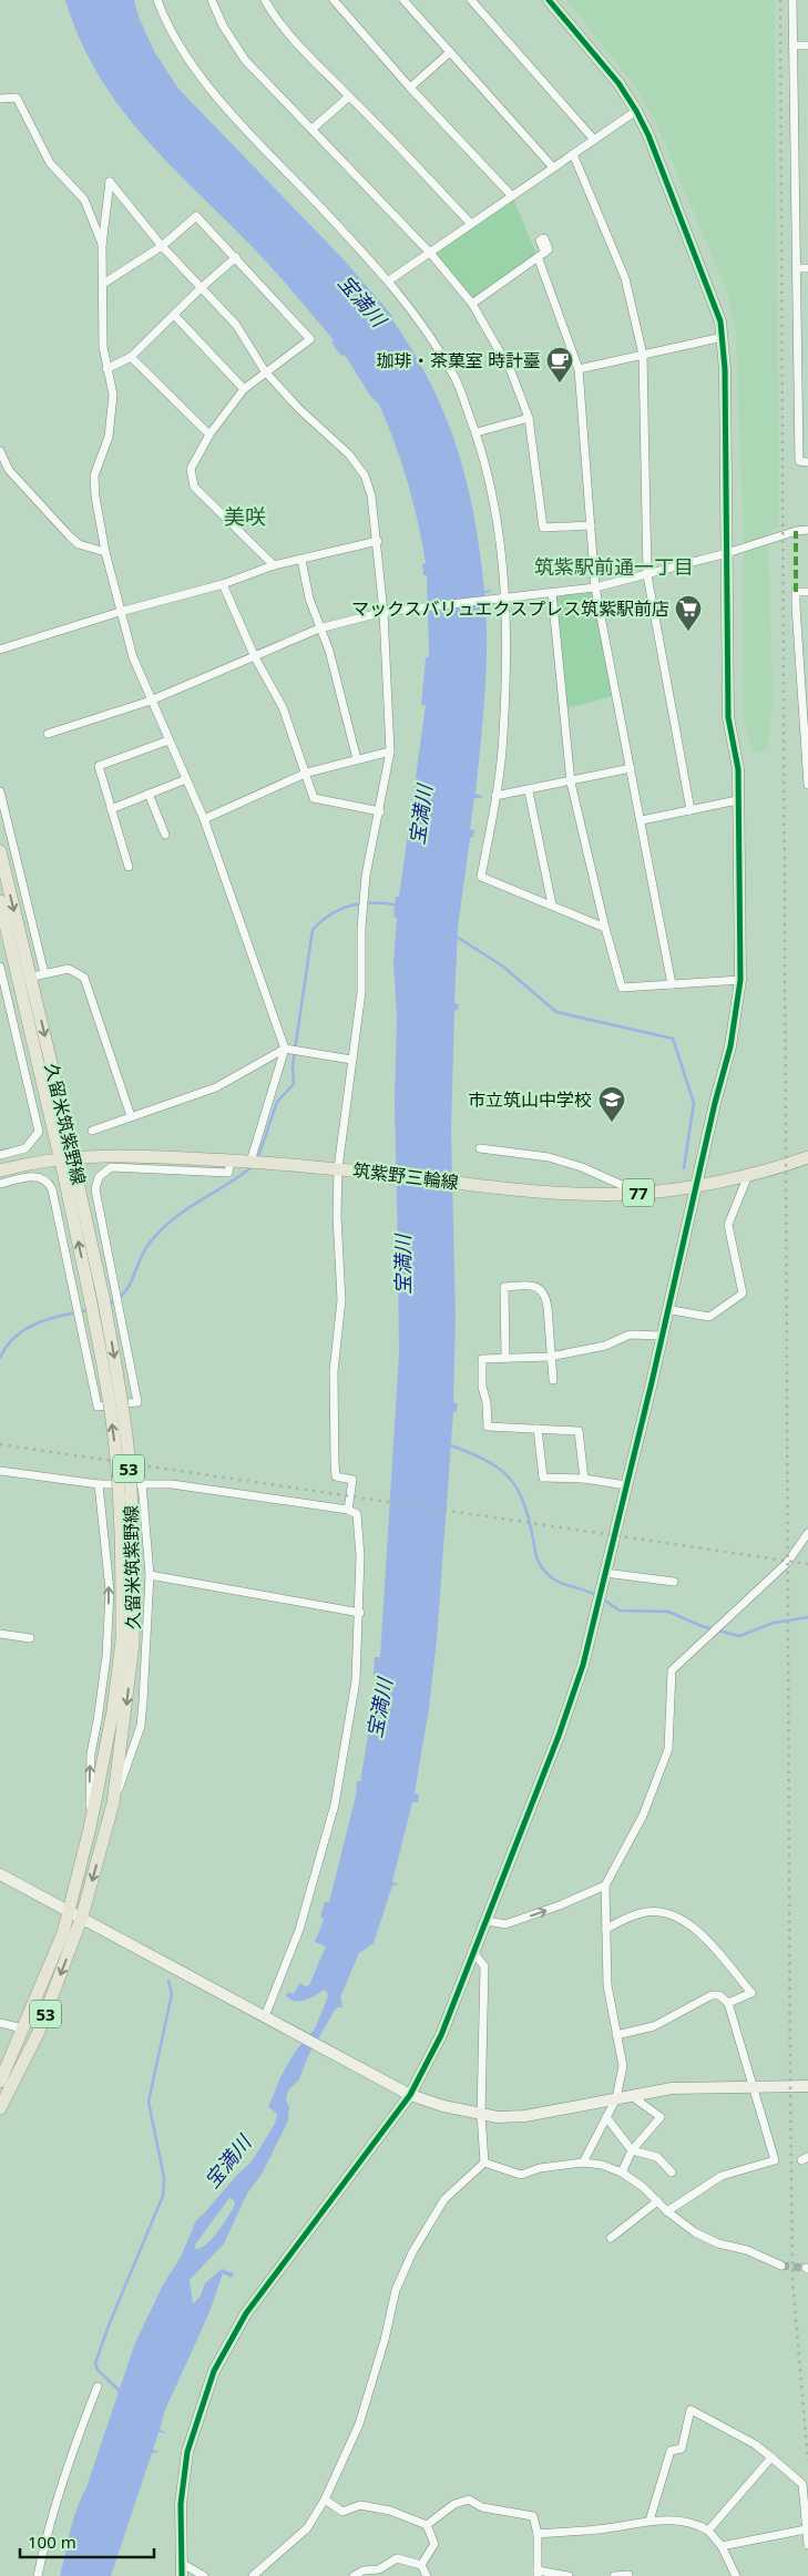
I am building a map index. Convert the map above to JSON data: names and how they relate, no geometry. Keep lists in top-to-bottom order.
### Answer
{
  "streets": {
    "main road": [
      "久留米筑紫野線",
      "筑紫野三輪線",
      "77",
      "53"
    ]
  },
  "crossings": [
    ["久留米筑紫野線", "筑紫野三輪線"]
  ],
  "districts": ["美咲", "筑紫駅前通一丁目"],
  "water": ["宝満川"],
  "places": {
    "cafe": ["珈琲・茶菓室 時計臺"],
    "supermarket": ["マックスバリュエクスプレス筑紫駅前店"],
    "school or university": ["市立筑山中学校"]
  },
  "scale_bar": "100 m"
}
